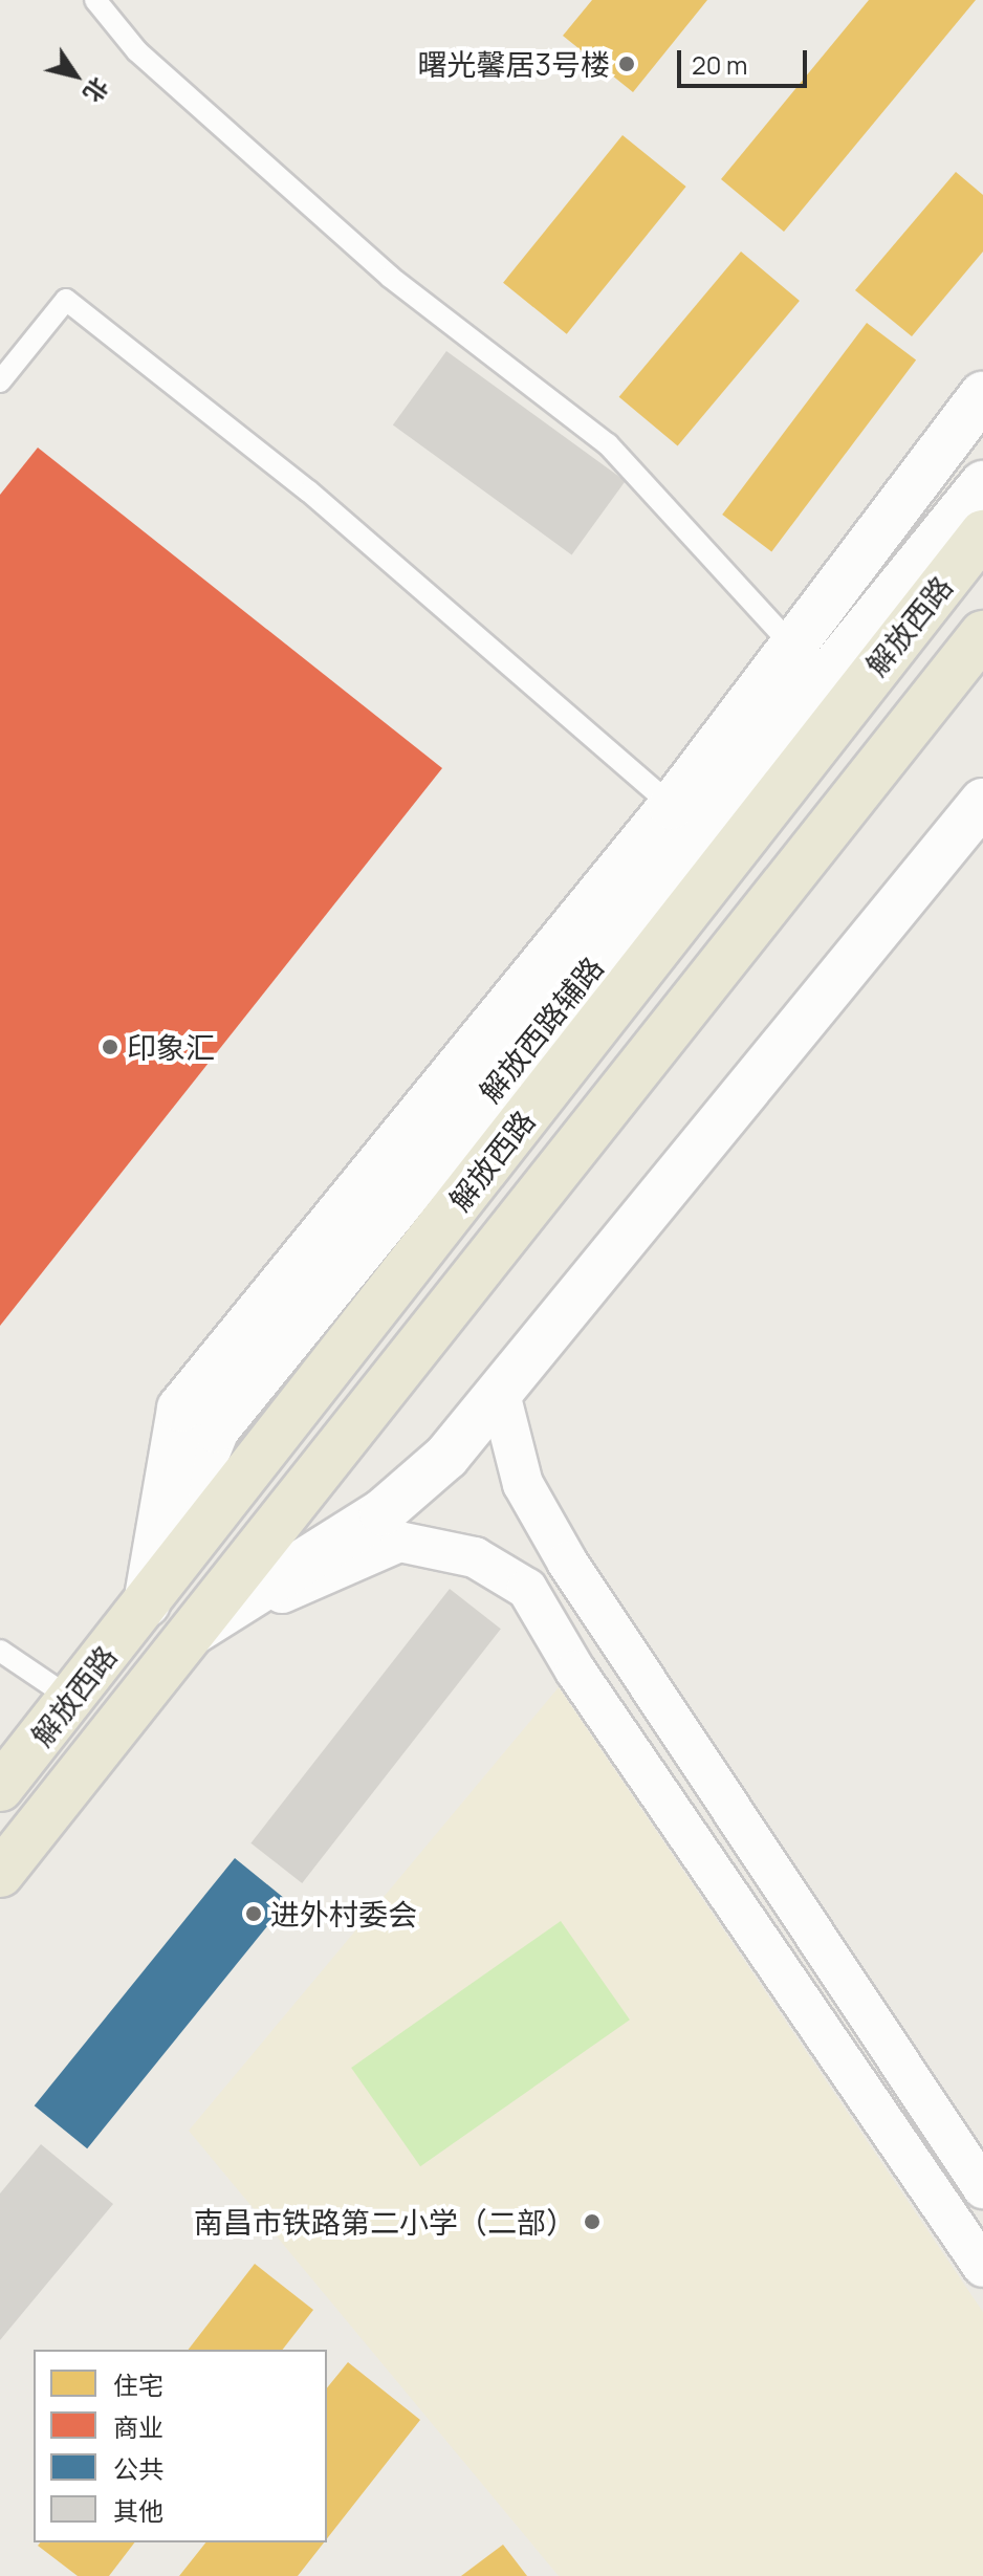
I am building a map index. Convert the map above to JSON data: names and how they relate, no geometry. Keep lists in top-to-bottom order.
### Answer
{
  "streets": {
    "main road": ["解放西路"],
    "street": ["解放西路辅路"]
  },
  "crossings": [
    ["解放西路", "解放西路辅路"]
  ],
  "places": [
    "曙光馨居3号楼",
    "印象汇",
    "进外村委会",
    "南昌市铁路第二小学（二部）"
  ],
  "legend": [
    "住宅",
    "商业",
    "公共",
    "其他"
  ],
  "scale_bar": "20 m",
  "north": "bottom right"
}
